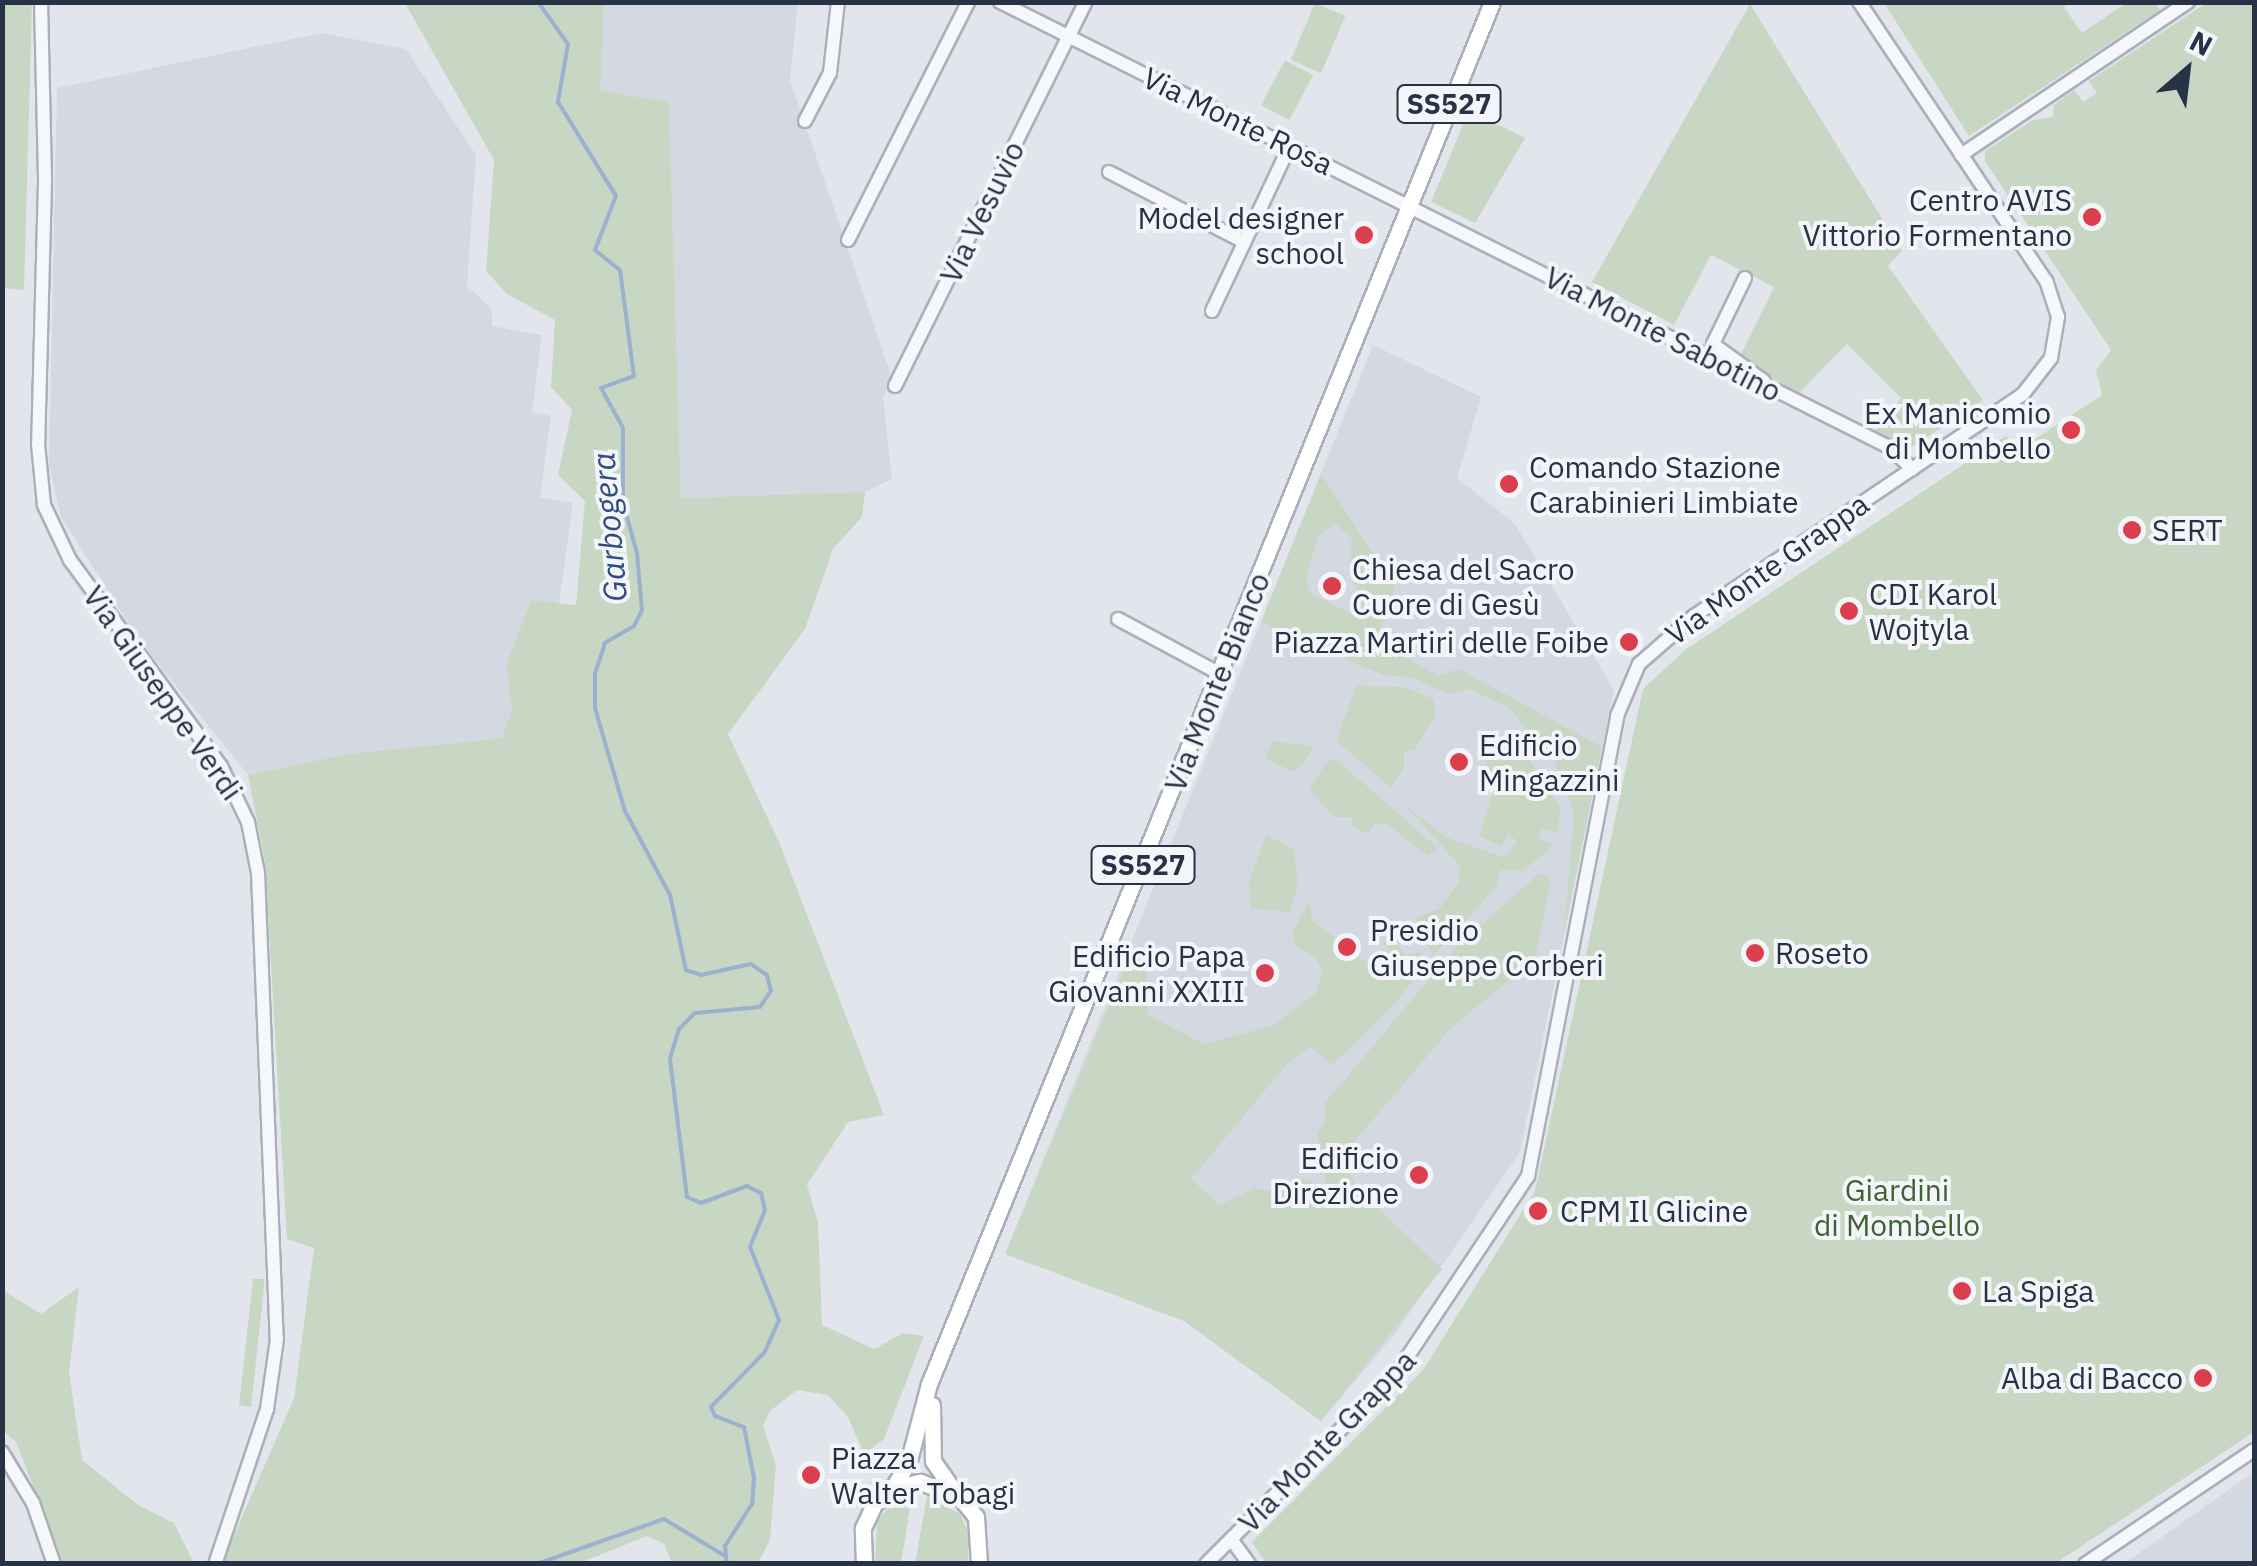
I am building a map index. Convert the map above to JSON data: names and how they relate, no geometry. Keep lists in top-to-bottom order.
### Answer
{
  "streets": {
    "main road": ["SS527", "Via Monte Bianco"],
    "street": [
      "Via Monte Rosa",
      "Via Vesuvio",
      "Via Monte Sabotino",
      "Via Monte Grappa",
      "Via Giuseppe Verdi"
    ]
  },
  "crossings": [
    ["SS527", "Via Monte Bianco"],
    ["Via Monte Rosa", "Via Vesuvio"],
    ["Via Monte Rosa", "Via Monte Sabotino"],
    ["Via Monte Rosa", "Via Monte Bianco"],
    ["Via Monte Sabotino", "Via Monte Grappa"],
    ["Via Monte Sabotino", "Via Monte Bianco"]
  ],
  "water": ["Garbogera"],
  "parks": ["Giardini di Mombello"],
  "places": [
    "Centro AVIS Vittorio Formentano",
    "Model designer school",
    "Ex Manicomio di Mombello",
    "Comando Stazione Carabinieri Limbiate",
    "SERT",
    "Chiesa del Sacro Cuore di Gesù",
    "CDI Karol Wojtyla",
    "Piazza Martiri delle Foibe",
    "Edificio Mingazzini",
    "Presidio Giuseppe Corberi",
    "Roseto",
    "Edificio Papa Giovanni XXIII",
    "Edificio Direzione",
    "CPM Il Glicine",
    "La Spiga",
    "Alba di Bacco",
    "Piazza Walter Tobagi"
  ],
  "north": "top right"
}
